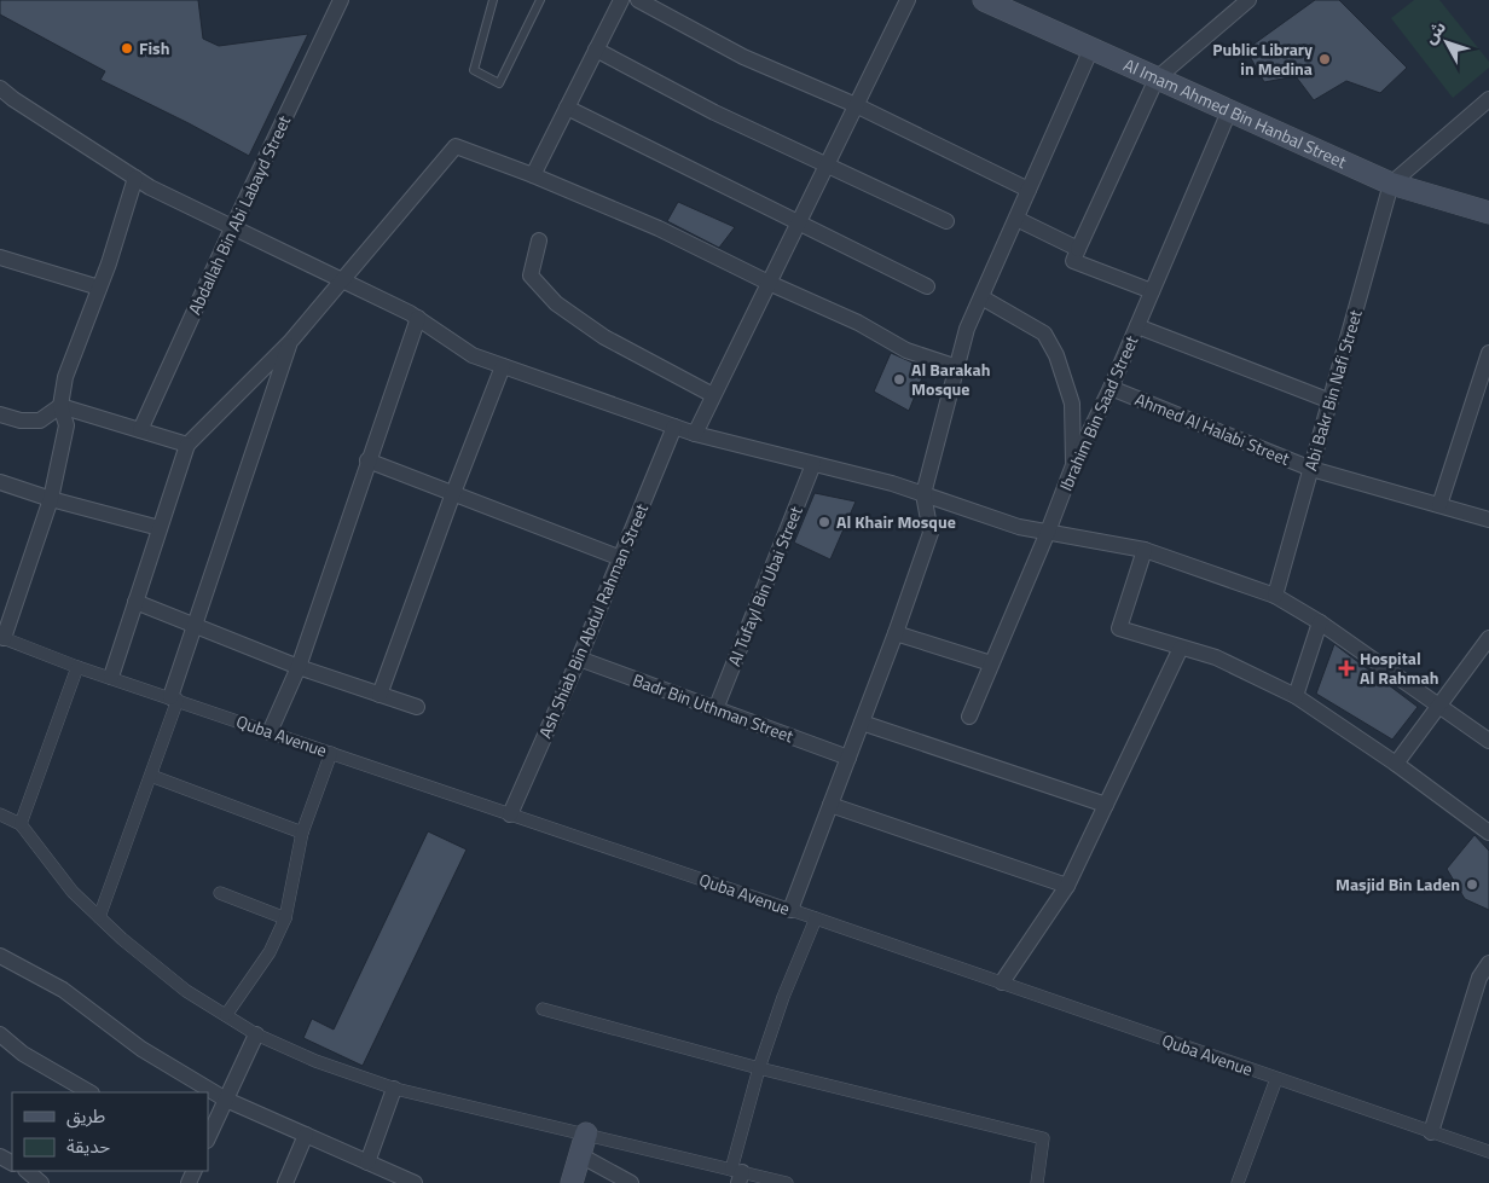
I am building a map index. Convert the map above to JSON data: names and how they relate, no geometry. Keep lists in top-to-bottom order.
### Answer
{
  "streets": {
    "main road": ["Al Imam Ahmed Bin Hanbal Street"],
    "street": [
      "Abdallah Bin Abi Labayd Street",
      "Abi Bakr Bin Nafi Street",
      "Ibrahim Bin Saad Street",
      "Ahmed Al Halabi Street",
      "Al Tufayl Bin Ubai Street",
      "Ash Shiab Bin Abdul Rahman Street",
      "Badr Bin Uthman Street",
      "Quba Avenue"
    ]
  },
  "crossings": [
    ["Al Imam Ahmed Bin Hanbal Street", "Abi Bakr Bin Nafi Street"],
    ["Al Imam Ahmed Bin Hanbal Street", "Ibrahim Bin Saad Street"],
    ["Abi Bakr Bin Nafi Street", "Ahmed Al Halabi Street"],
    ["Ibrahim Bin Saad Street", "Ahmed Al Halabi Street"],
    ["Al Tufayl Bin Ubai Street", "Badr Bin Uthman Street"],
    ["Ash Shiab Bin Abdul Rahman Street", "Badr Bin Uthman Street"],
    ["Ash Shiab Bin Abdul Rahman Street", "Quba Avenue"]
  ],
  "places": {
    "other": [
      "Fish",
      "Public Library in Medina",
      "Al Barakah Mosque",
      "Al Khair Mosque",
      "Masjid Bin Laden"
    ],
    "health": ["Hospital Al Rahmah"]
  },
  "legend": ["طريق", "حديقة"],
  "north": "top left"
}
